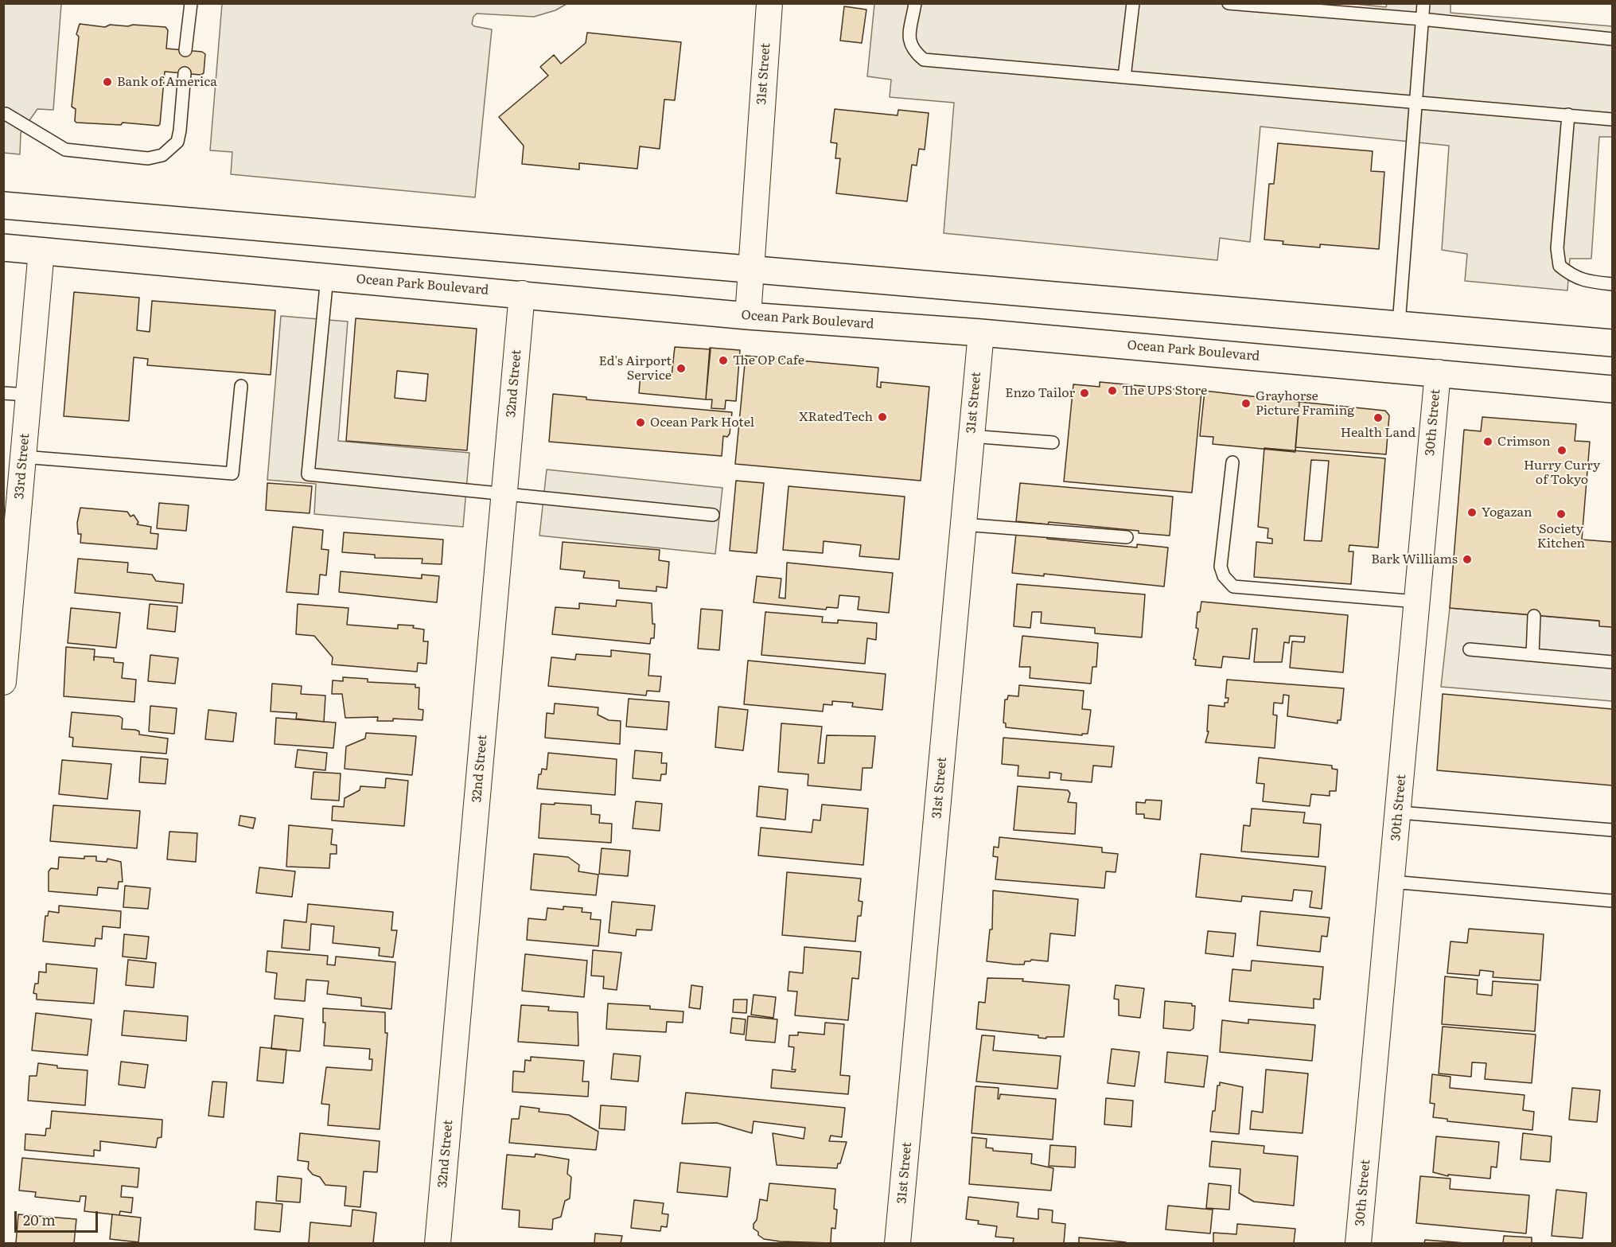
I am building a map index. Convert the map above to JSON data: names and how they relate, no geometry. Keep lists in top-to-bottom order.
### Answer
{
  "streets": {
    "street": [
      "31st Street",
      "Ocean Park Boulevard",
      "32nd Street",
      "30th Street",
      "33rd Street"
    ]
  },
  "crossings": [
    ["31st Street", "Ocean Park Boulevard"],
    ["Ocean Park Boulevard", "32nd Street"],
    ["Ocean Park Boulevard", "30th Street"],
    ["Ocean Park Boulevard", "33rd Street"]
  ],
  "places": [
    "Bank of America",
    "The OP Cafe",
    "Ed's Airport Service",
    "The UPS Store",
    "Enzo Tailor",
    "Grayhorse Picture Framing",
    "XRatedTech",
    "Health Land",
    "Ocean Park Hotel",
    "Crimson",
    "Hurry Curry of Tokyo",
    "Yogazan",
    "Society Kitchen",
    "Bark Williams"
  ],
  "scale_bar": "20 m"
}
